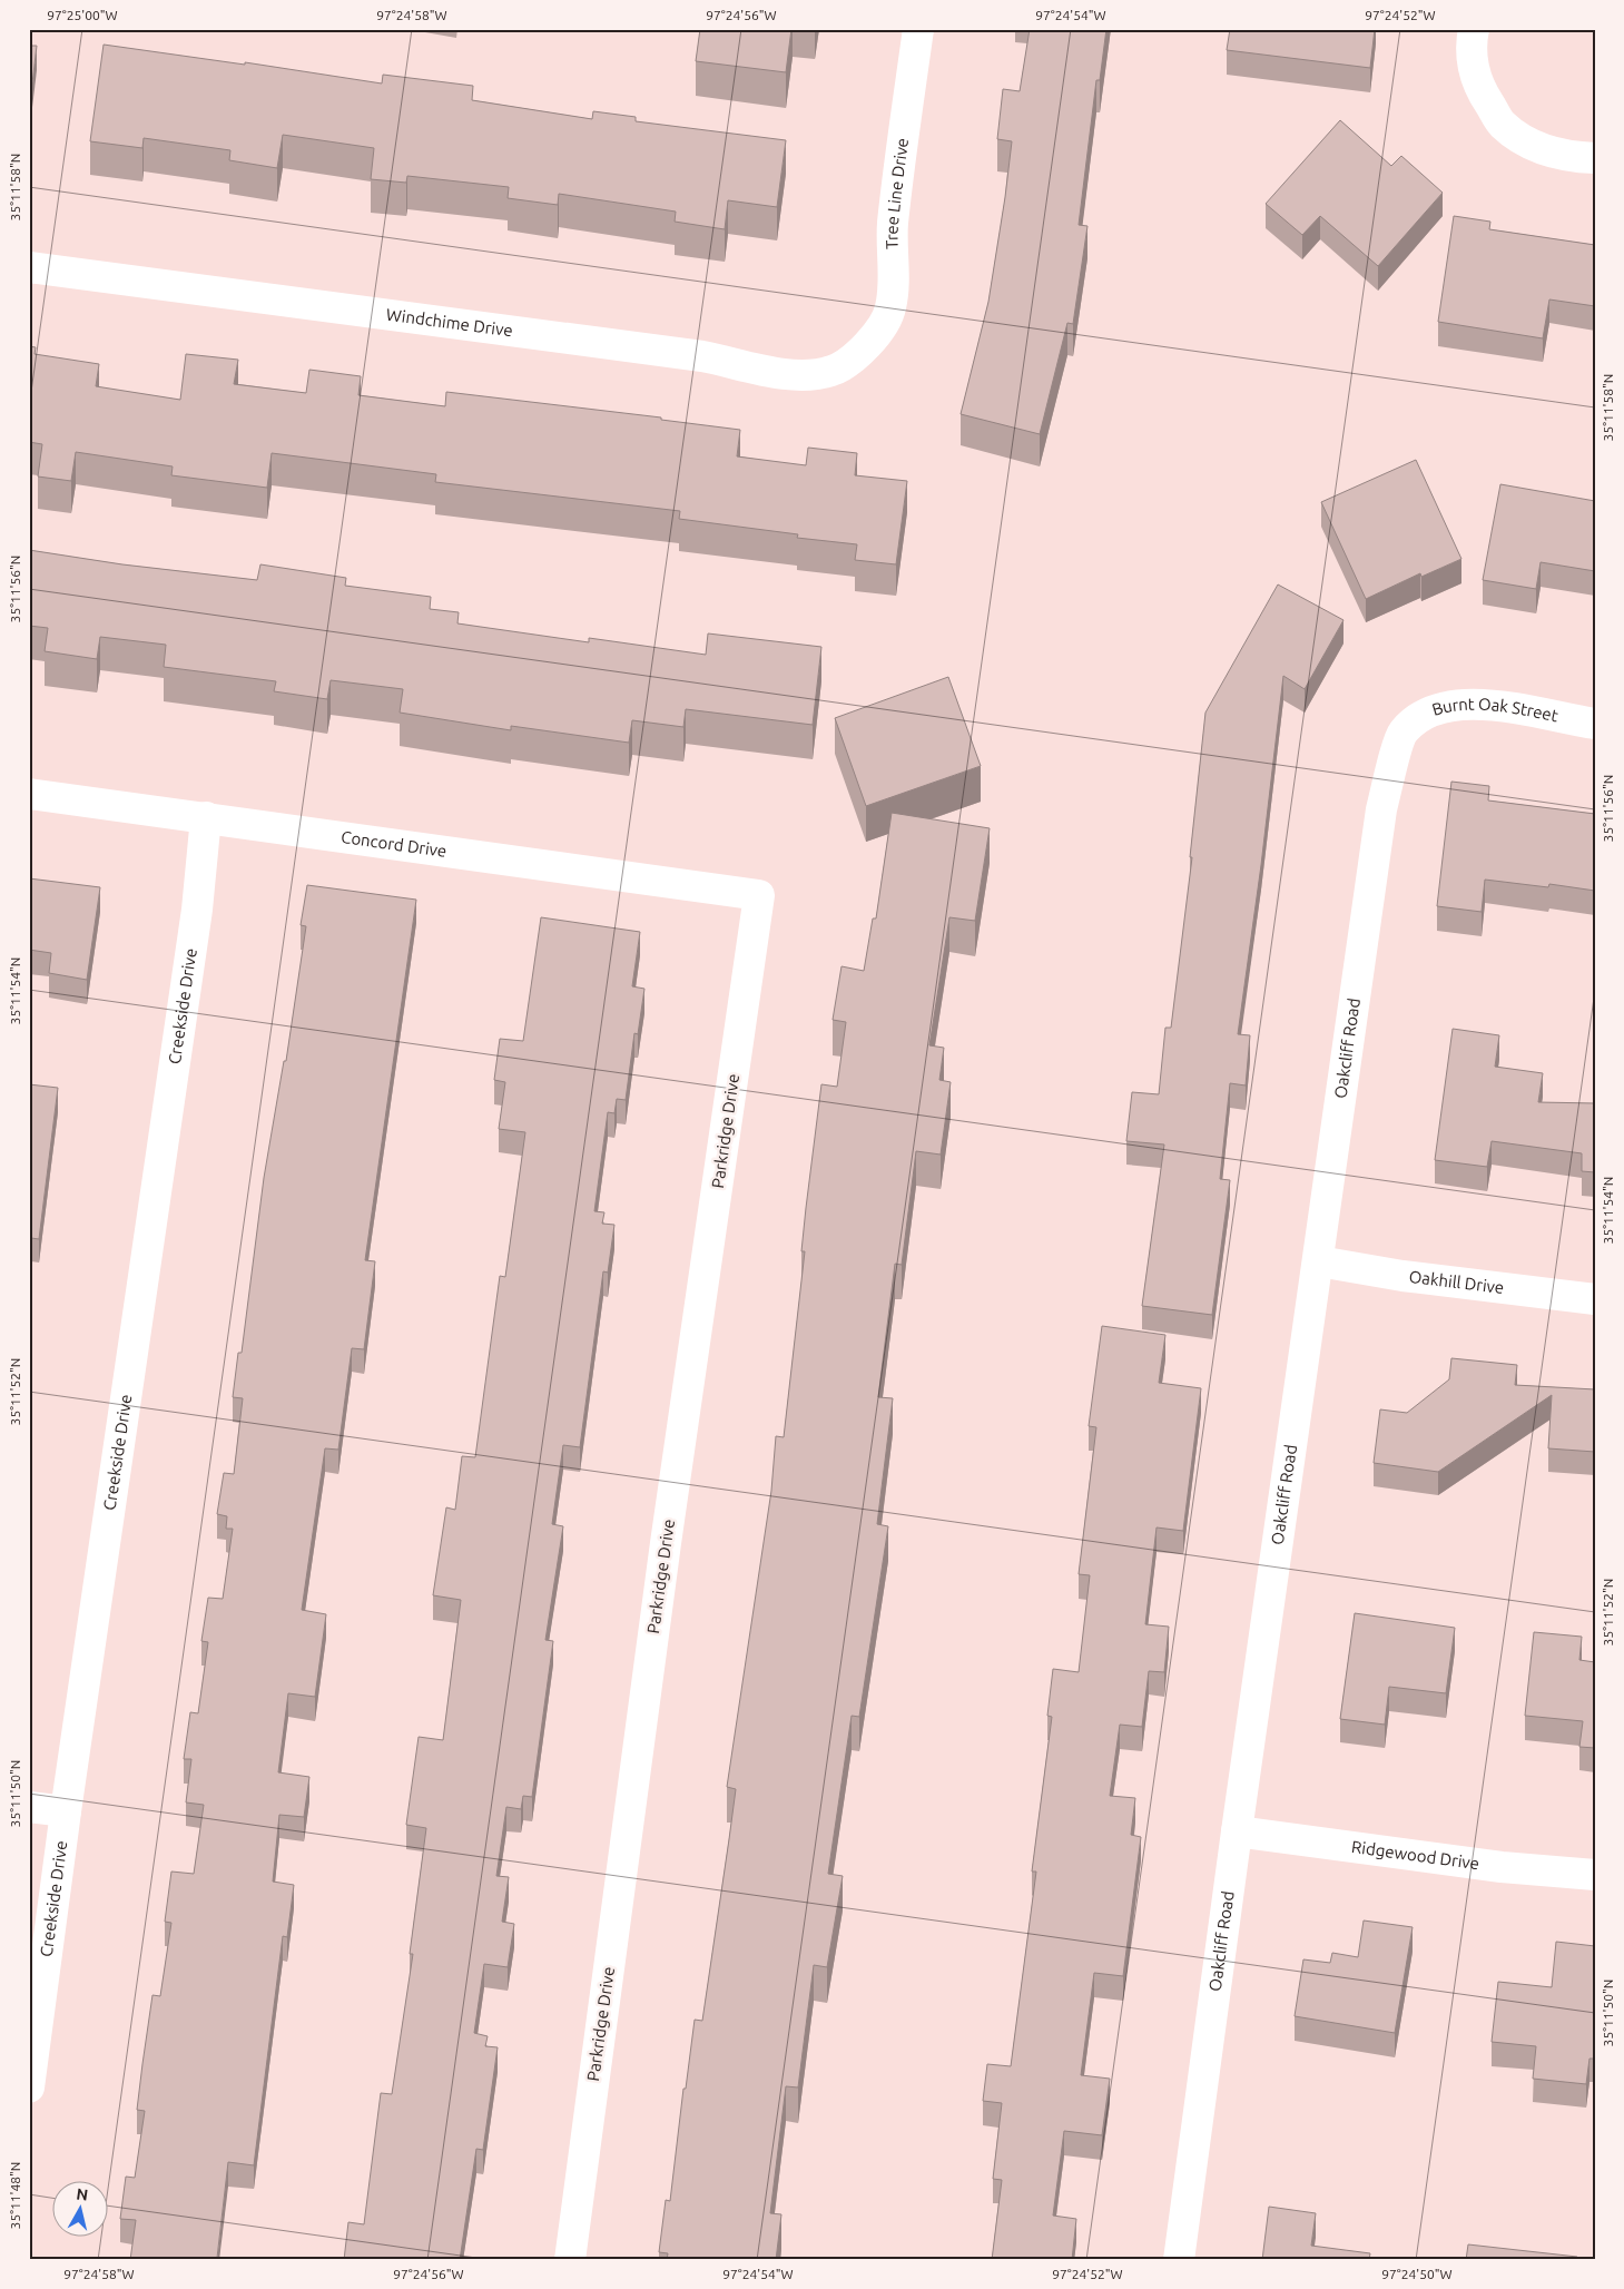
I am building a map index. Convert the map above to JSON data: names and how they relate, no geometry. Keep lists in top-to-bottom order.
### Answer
{
  "streets": {
    "street": [
      "Tree Line Drive",
      "Windchime Drive",
      "Burnt Oak Street",
      "Concord Drive",
      "Creekside Drive",
      "Oakcliff Road",
      "Parkridge Drive",
      "Oakhill Drive",
      "Ridgewood Drive"
    ]
  },
  "crossings": [
    ["Tree Line Drive", "Windchime Drive"],
    ["Burnt Oak Street", "Oakcliff Road"],
    ["Concord Drive", "Creekside Drive"],
    ["Concord Drive", "Parkridge Drive"],
    ["Oakcliff Road", "Oakhill Drive"],
    ["Oakcliff Road", "Ridgewood Drive"]
  ],
  "north": "top",
  "coordinates": [
    "97°25'00\"W",
    "97°24'58\"W",
    "97°24'56\"W",
    "97°24'54\"W",
    "97°24'52\"W",
    "35°11'58\"N",
    "35°11'56\"N",
    "35°11'54\"N",
    "35°11'52\"N",
    "35°11'50\"N",
    "35°11'48\"N",
    "97°24'50\"W"
  ]
}
